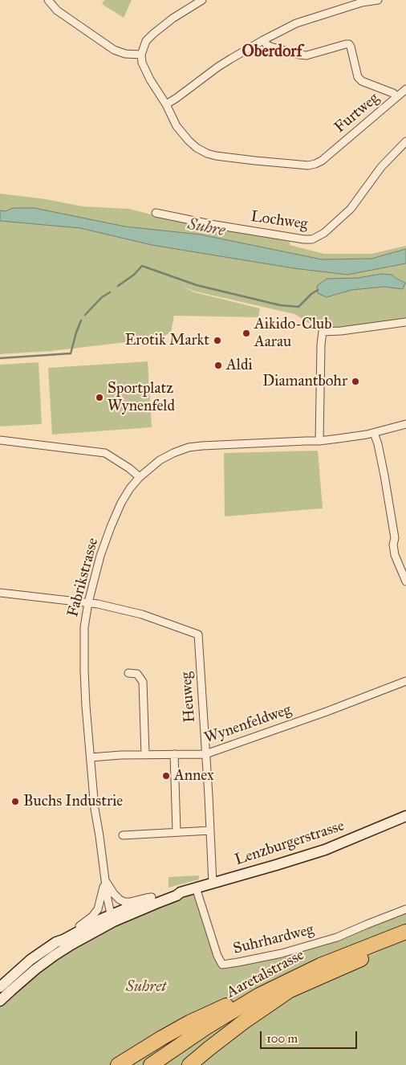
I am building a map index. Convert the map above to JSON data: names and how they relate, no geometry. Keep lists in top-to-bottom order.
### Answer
{
  "streets": {
    "highway": ["Aaretalstrasse"],
    "main road": ["Lenzburgerstrasse"],
    "street": [
      "Furtweg",
      "Lochweg",
      "Fabrikstrasse",
      "Heuweg",
      "Wynenfeldweg",
      "Suhrhardweg"
    ]
  },
  "crossings": [
    ["Fabrikstrasse", "Heuweg"],
    ["Fabrikstrasse", "Wynenfeldweg"],
    ["Fabrikstrasse", "Lenzburgerstrasse"],
    ["Heuweg", "Wynenfeldweg"],
    ["Heuweg", "Lenzburgerstrasse"],
    ["Lenzburgerstrasse", "Suhrhardweg"]
  ],
  "districts": ["Oberdorf"],
  "water": ["Suhre"],
  "parks": ["Suhret"],
  "places": [
    "Aikido-Club Aarau",
    "Erotik Markt",
    "Aldi",
    "Diamantbohr",
    "Sportplatz Wynenfeld",
    "Annex",
    "Buchs Industrie"
  ],
  "scale_bar": "100 m"
}
